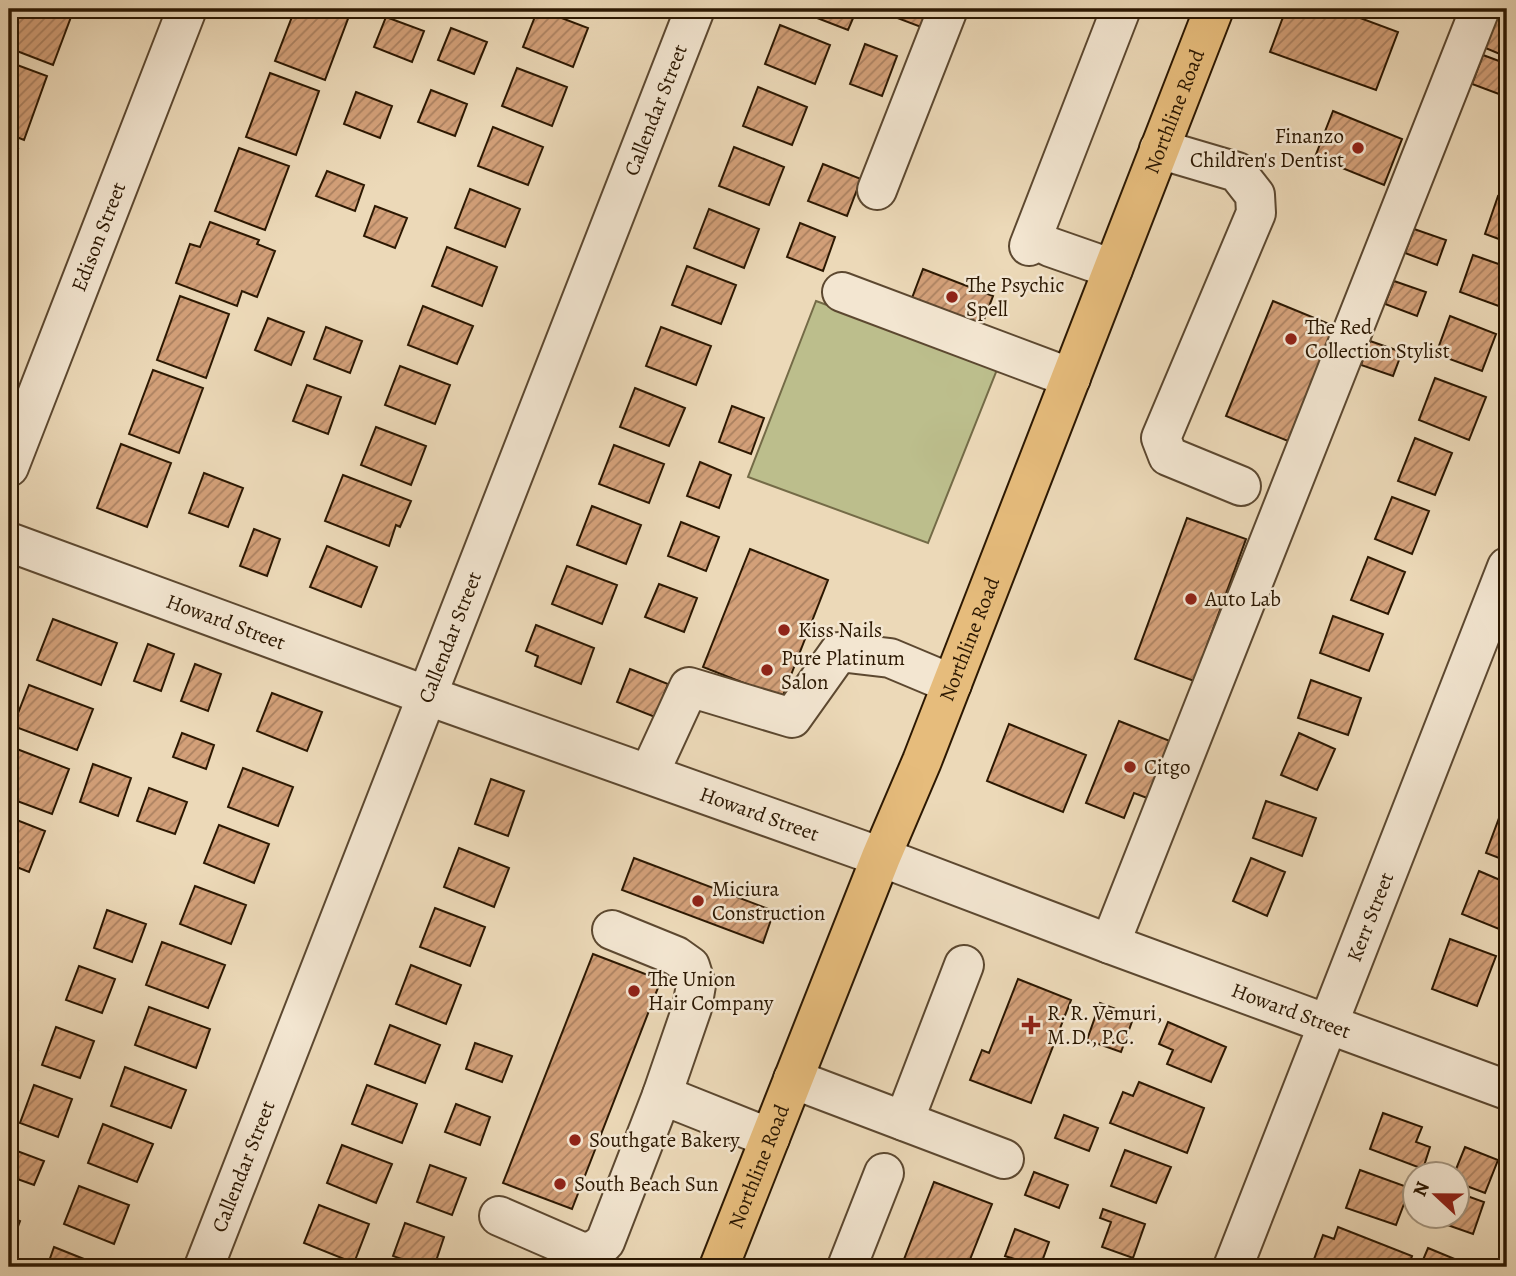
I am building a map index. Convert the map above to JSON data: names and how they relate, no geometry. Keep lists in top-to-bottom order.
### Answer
{
  "streets": {
    "main road": ["Northline Road"],
    "street": [
      "Callendar Street",
      "Edison Street",
      "Howard Street",
      "Kerr Street"
    ]
  },
  "crossings": [
    ["Callendar Street", "Howard Street"],
    ["Northline Road", "Howard Street"],
    ["Howard Street", "Kerr Street"]
  ],
  "places": {
    "other": [
      "Finanzo Children's Dentist",
      "The Psychic Spell",
      "The Red Collection Stylist",
      "Auto Lab",
      "Kiss Nails",
      "Pure Platinum Salon",
      "Citgo",
      "Miciura Construction",
      "The Union Hair Company",
      "Southgate Bakery",
      "South Beach Sun"
    ],
    "health": ["R. R. Vemuri, M.D., P.C."]
  },
  "north": "left"
}
